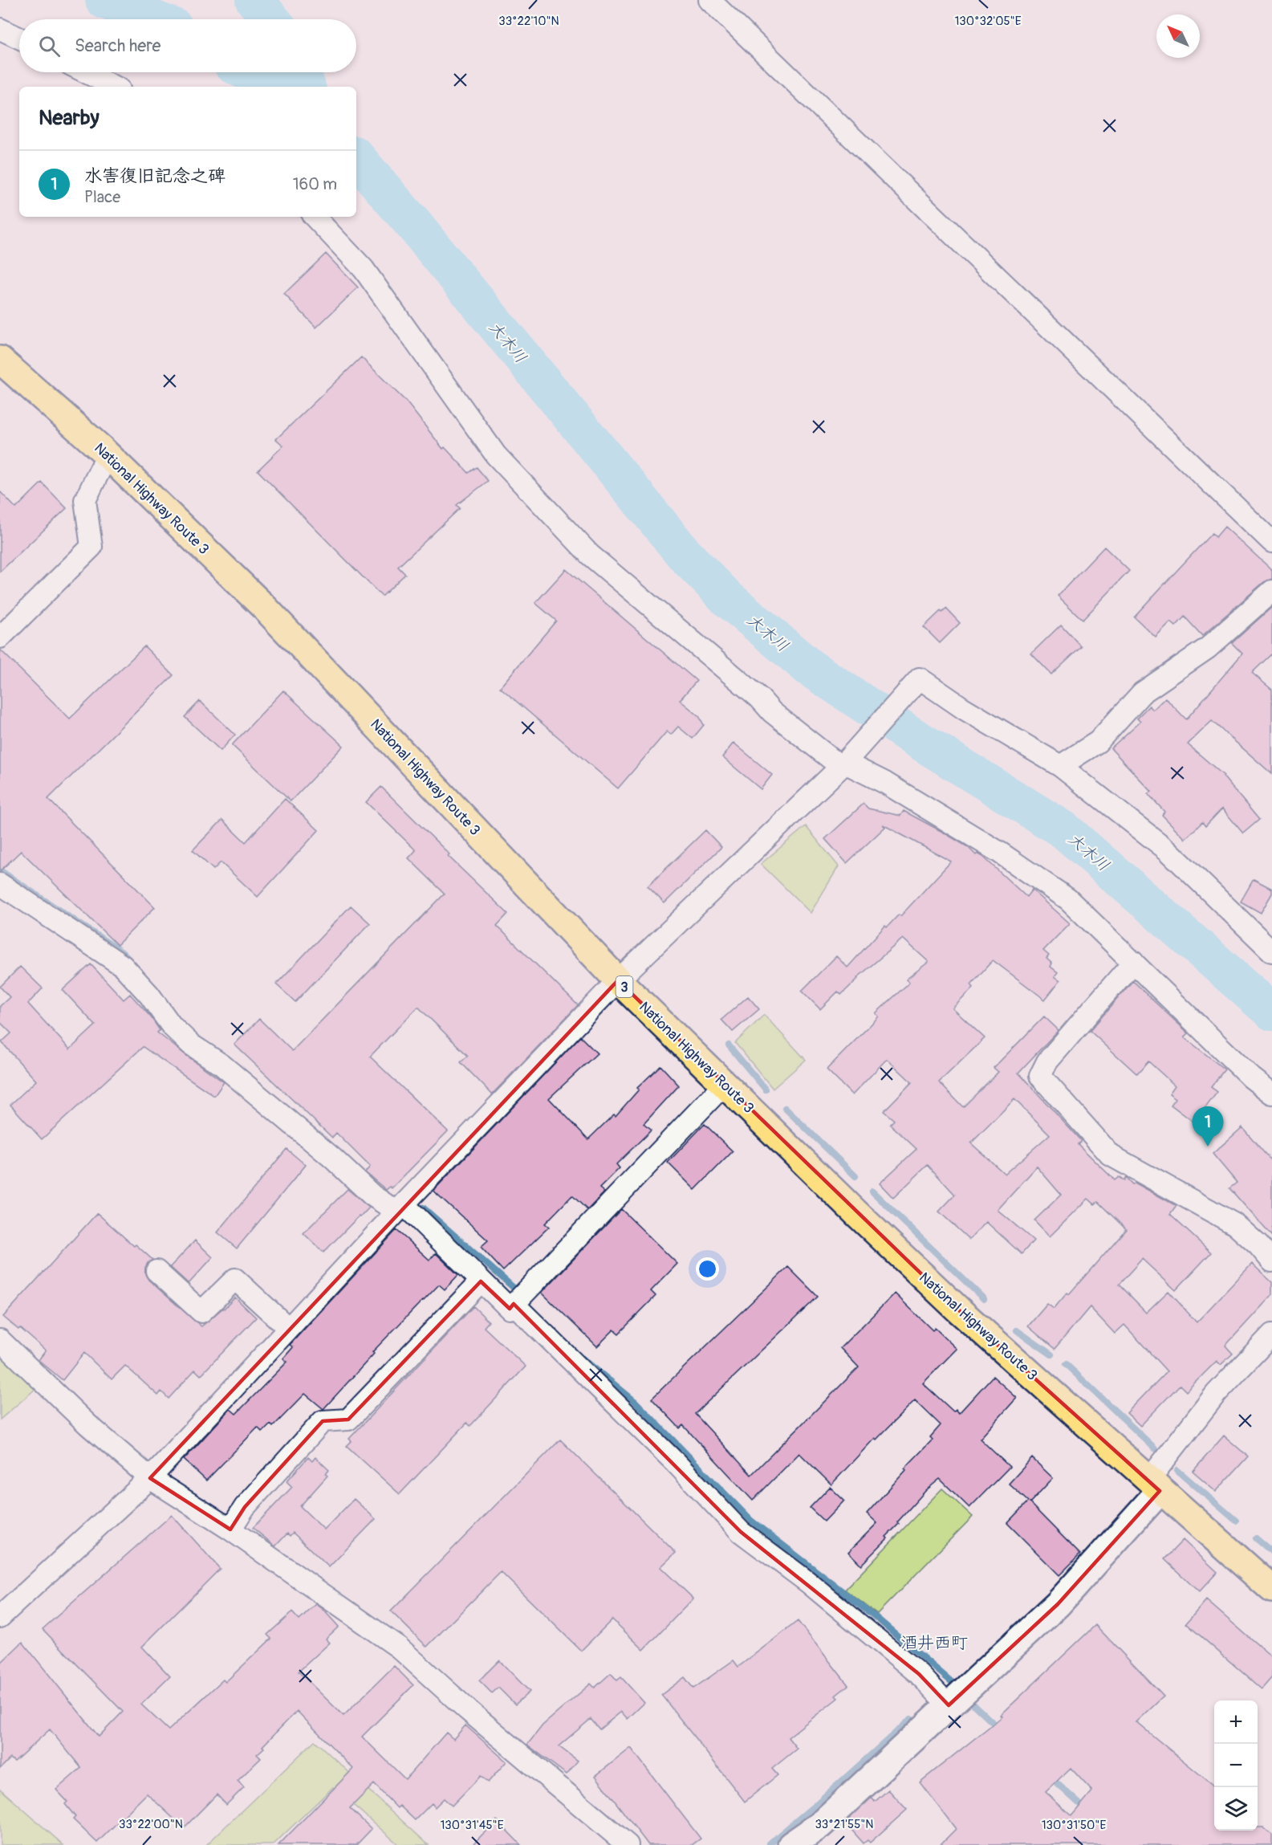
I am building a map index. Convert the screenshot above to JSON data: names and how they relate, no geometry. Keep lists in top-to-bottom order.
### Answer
{
  "streets": {
    "highway": ["National Highway Route 3", "3"]
  },
  "districts": ["酒井西町"],
  "water": ["大木川"],
  "north": "top left",
  "page": {
    "search": "Search here",
    "heading": "Nearby",
    "list": [
      {
        "mark": "1",
        "name": "水害復旧記念之碑",
        "note": "Place",
        "value": "160 m"
      }
    ],
    "pins": "1",
    "map_buttons": ["+", "−"]
  },
  "coordinates": [
    "130°32'05\"E",
    "33°22'10\"N",
    "33°22'00\"N",
    "33°21'55\"N",
    "130°31'45\"E",
    "130°31'50\"E"
  ]
}
